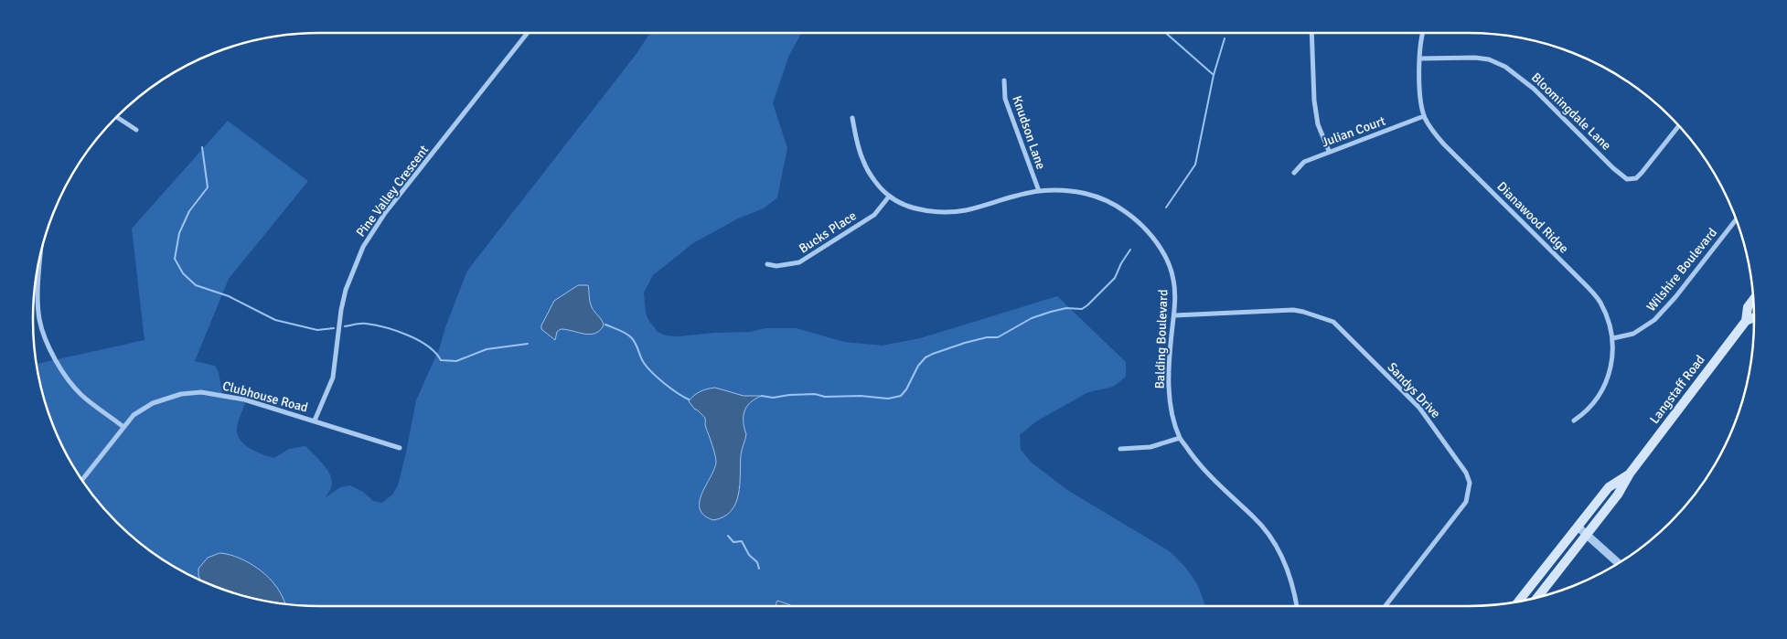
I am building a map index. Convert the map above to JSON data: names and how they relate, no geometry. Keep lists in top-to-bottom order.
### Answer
{
  "streets": {
    "main road": ["Langstaff Road"],
    "street": [
      "Bloomingdale Lane",
      "Julian Court",
      "Knudson Lane",
      "Pine Valley Crescent",
      "Dianawood Ridge",
      "Bucks Place",
      "Wilshire Boulevard",
      "Balding Boulevard",
      "Sandys Drive",
      "Clubhouse Road"
    ]
  },
  "crossings": [
    ["Bloomingdale Lane", "Dianawood Ridge"],
    ["Julian Court", "Dianawood Ridge"],
    ["Knudson Lane", "Balding Boulevard"],
    ["Pine Valley Crescent", "Clubhouse Road"],
    ["Dianawood Ridge", "Wilshire Boulevard"],
    ["Bucks Place", "Balding Boulevard"],
    ["Balding Boulevard", "Sandys Drive"]
  ]
}
